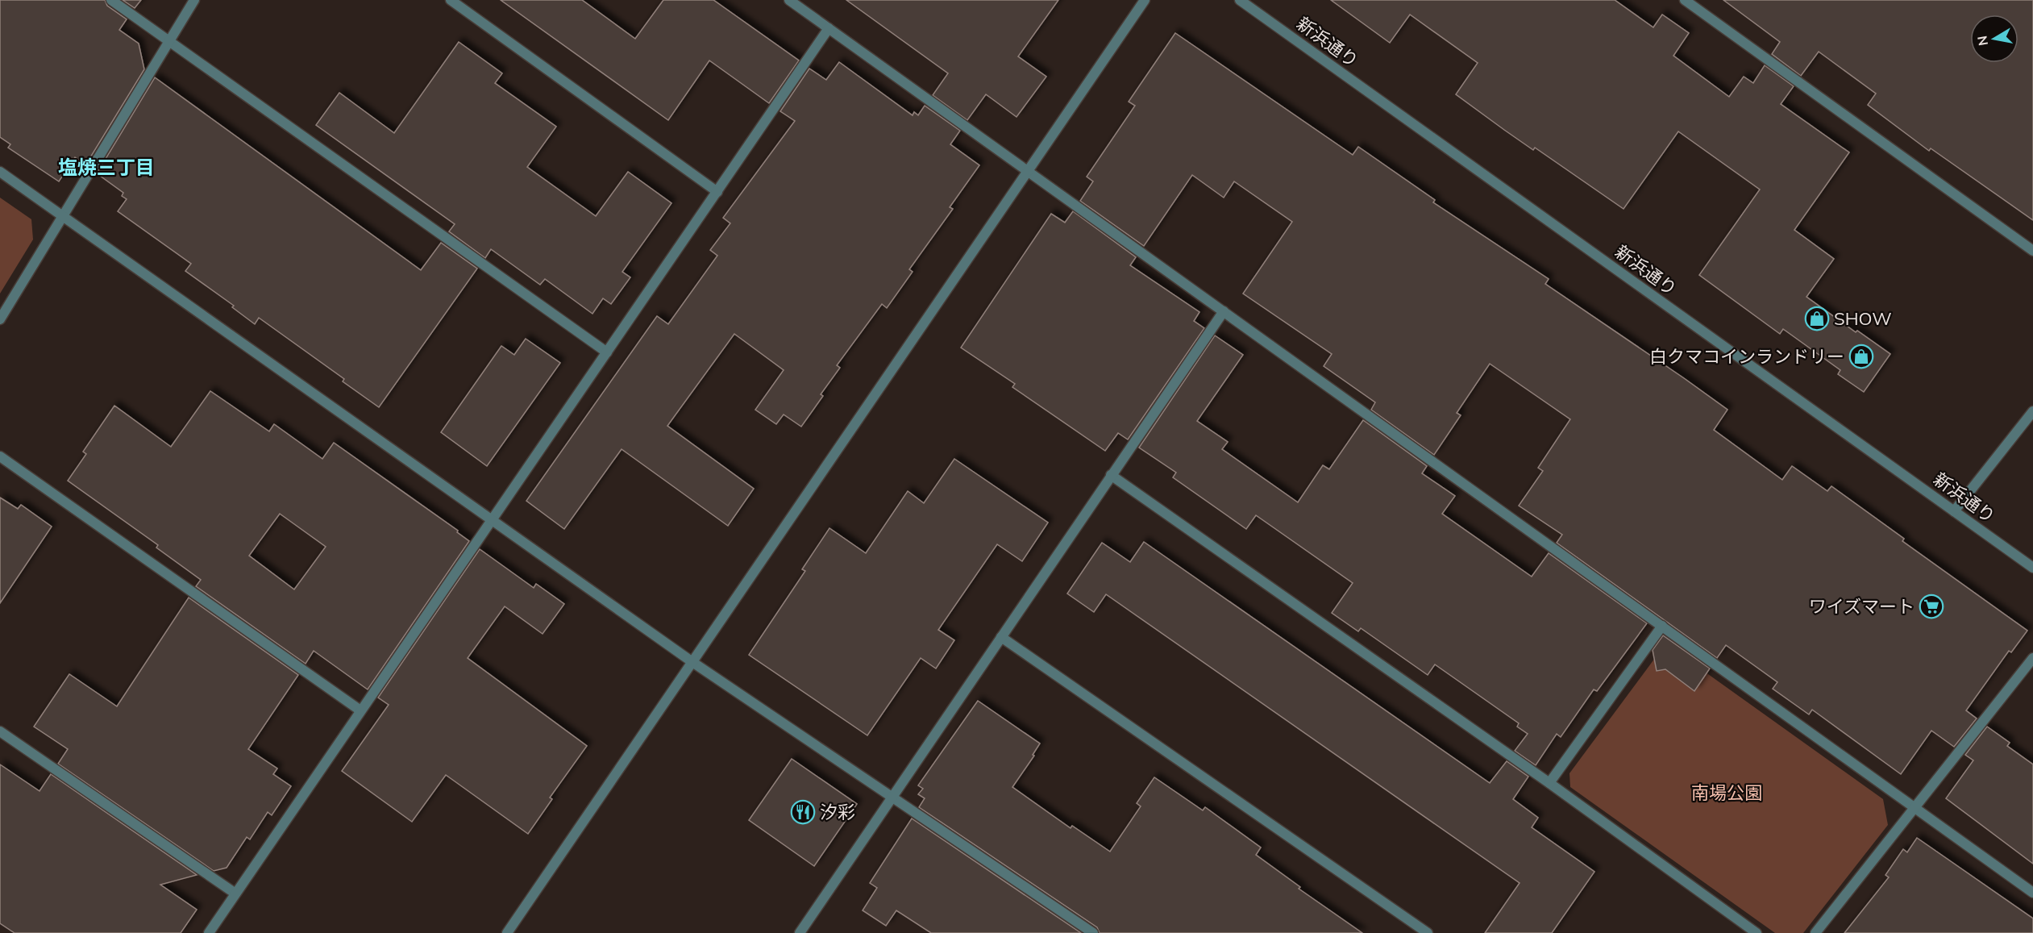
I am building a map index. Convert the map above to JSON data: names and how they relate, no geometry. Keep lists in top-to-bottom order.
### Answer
{
  "streets": {
    "street": ["新浜通り"]
  },
  "districts": ["塩焼三丁目"],
  "parks": ["南場公園"],
  "places": {
    "shop": ["SHOW", "白クマコインランドリー"],
    "supermarket": ["ワイズマート"],
    "restaurant": ["汐彩"]
  },
  "north": "left"
}
